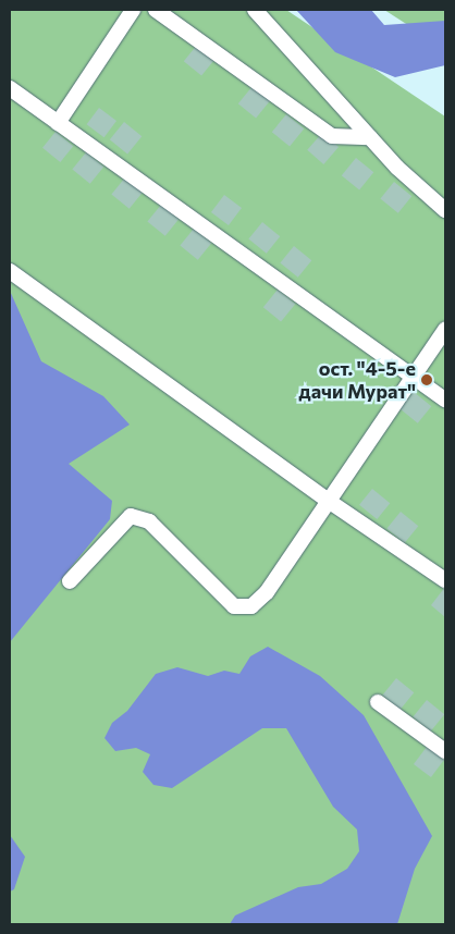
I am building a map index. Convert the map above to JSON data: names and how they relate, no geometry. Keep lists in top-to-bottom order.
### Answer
{
  "places": ["ост. \"4-5-е дачи Мурат\""]
}
